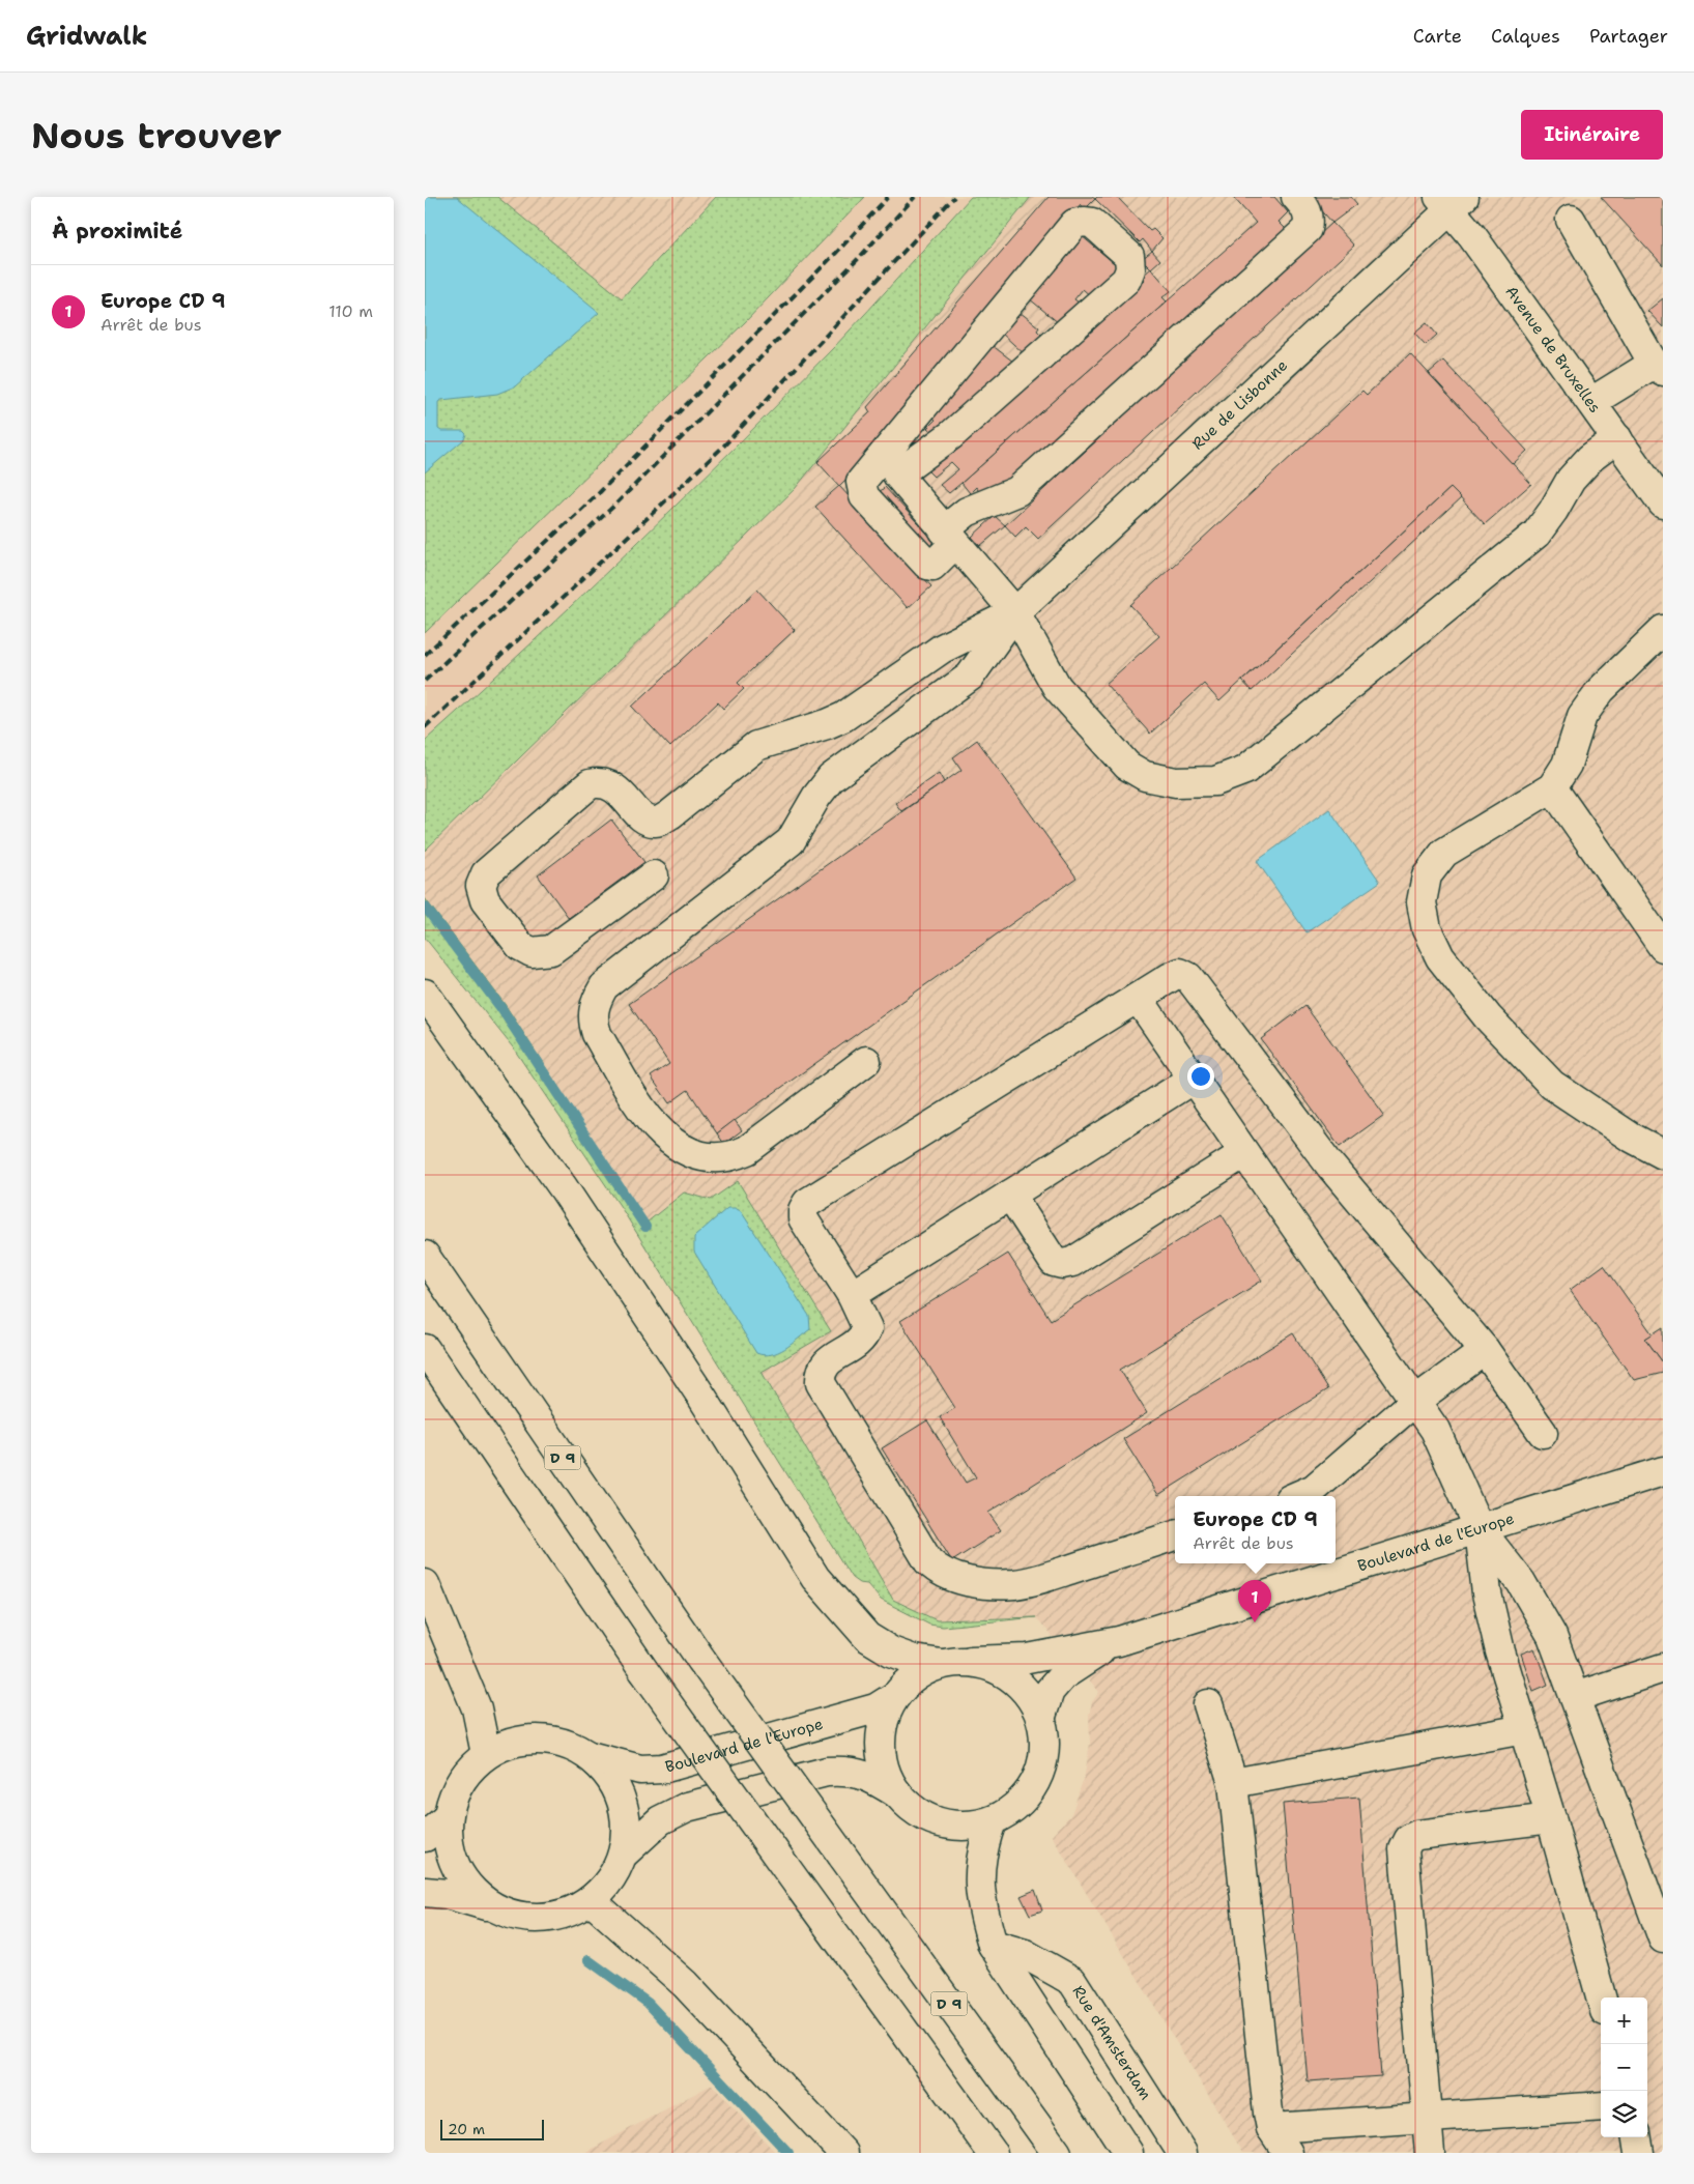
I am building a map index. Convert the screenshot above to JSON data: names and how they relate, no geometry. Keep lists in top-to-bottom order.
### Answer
{
  "streets": {
    "main road": [
      "Avenue de Bruxelles",
      "Rue de Lisbonne",
      "D 9",
      "Boulevard de l'Europe",
      "Rue d'Amsterdam"
    ]
  },
  "crossings": [
    ["Avenue de Bruxelles", "Rue de Lisbonne"]
  ],
  "scale_bar": "20 m",
  "page": {
    "header": "Gridwalk",
    "nav": ["Carte", "Calques", "Partager"],
    "buttons": "Itinéraire",
    "title": "Nous trouver",
    "heading": "À proximité",
    "list": [
      {
        "mark": "1",
        "name": "Europe CD 9",
        "note": "Arrêt de bus",
        "value": "110 m"
      }
    ],
    "popup": ["Europe CD 9", "Arrêt de bus"],
    "pins": "1",
    "map_buttons": ["+", "−"],
    "scale": "20 m"
  }
}
